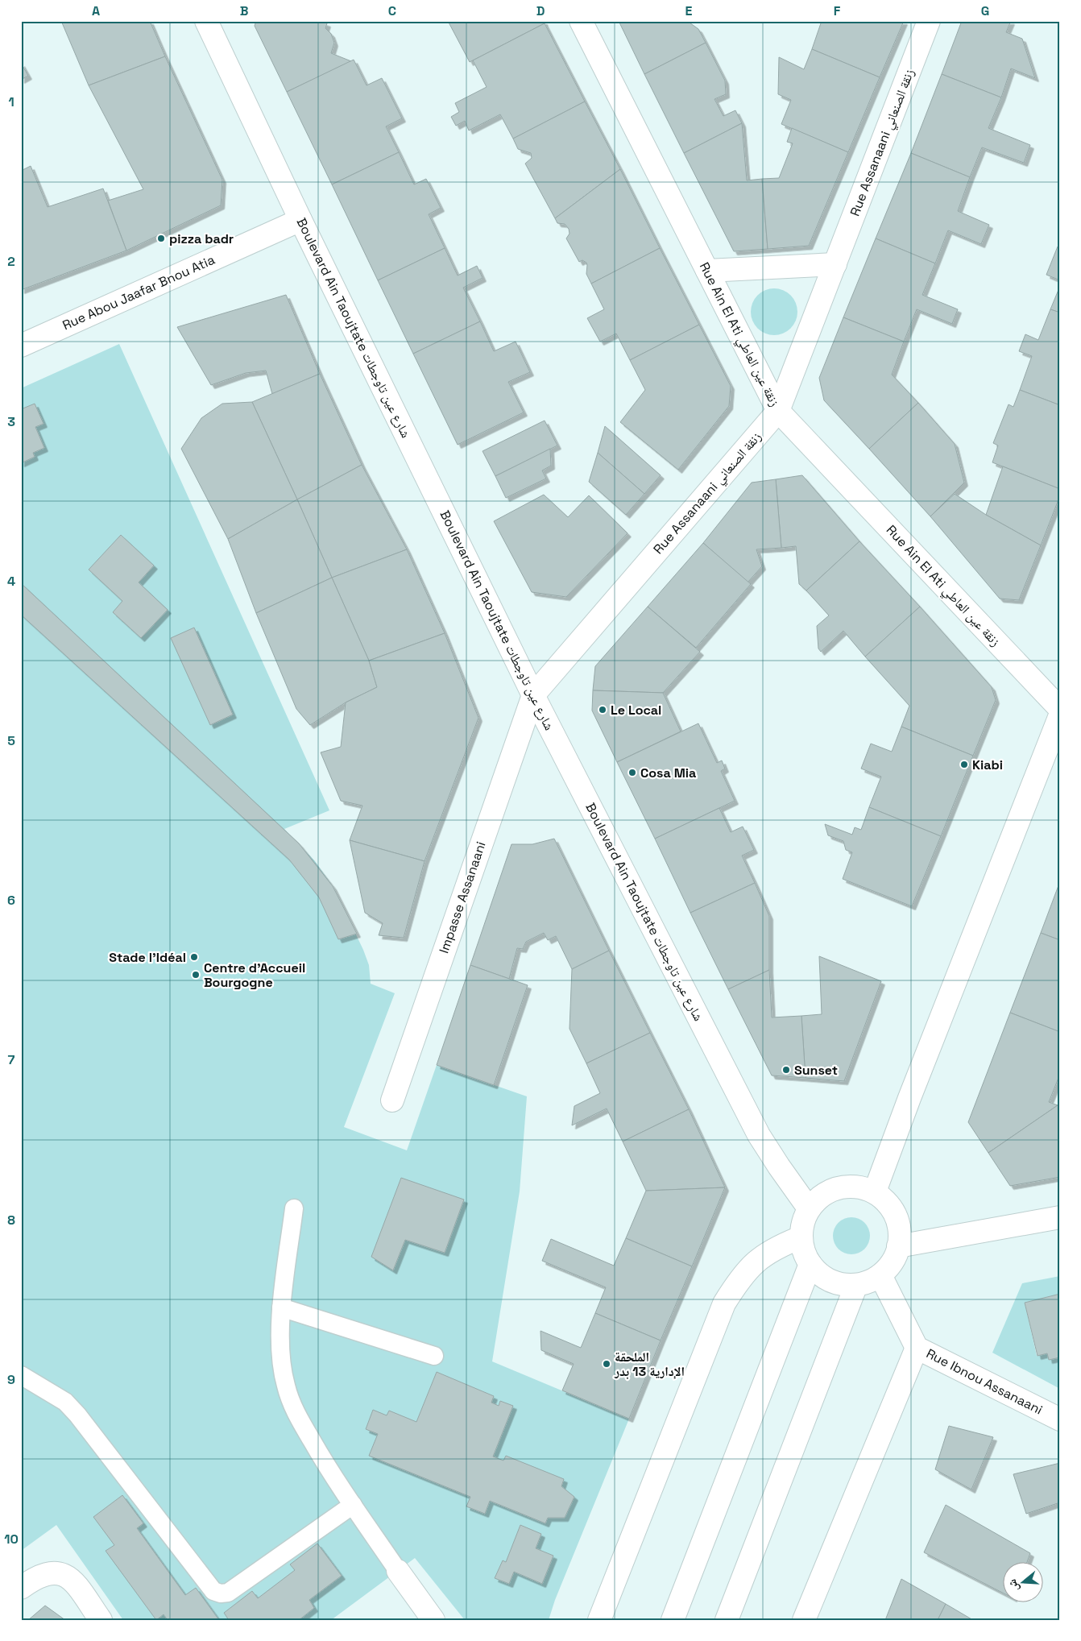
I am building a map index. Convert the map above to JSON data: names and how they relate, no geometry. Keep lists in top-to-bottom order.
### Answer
{
  "streets": {
    "street": [
      "Rue Assanaani زنقة الصنعاني",
      "Rue Abou Jaafar Bnou Atia",
      "Boulevard Ain Taoujtate شارع عين تاوجطات",
      "Rue Ain El Ati زنقة عين العاطي",
      "Impasse Assanaani",
      "Rue Ibnou Assanaani"
    ]
  },
  "crossings": [
    ["Rue Assanaani زنقة الصنعاني", "Boulevard Ain Taoujtate شارع عين تاوجطات"],
    ["Rue Assanaani زنقة الصنعاني", "Rue Ain El Ati زنقة عين العاطي"],
    ["Rue Assanaani زنقة الصنعاني", "Impasse Assanaani"],
    ["Rue Abou Jaafar Bnou Atia", "Boulevard Ain Taoujtate شارع عين تاوجطات"],
    ["Boulevard Ain Taoujtate شارع عين تاوجطات", "Impasse Assanaani"],
    ["Boulevard Ain Taoujtate شارع عين تاوجطات", "Rue Ibnou Assanaani"]
  ],
  "places": [
    "pizza badr",
    "Le Local",
    "Kiabi",
    "Cosa Mia",
    "Stade l'Idéal",
    "Centre d'Accueil Bourgogne",
    "Sunset",
    "الملحقة الإدارية 13 بدر"
  ],
  "north": "left",
  "grid": {
    "columns": [
      "A",
      "B",
      "C",
      "D",
      "E",
      "F",
      "G"
    ],
    "rows": [
      "1",
      "2",
      "3",
      "4",
      "5",
      "6",
      "7",
      "8",
      "9",
      "10"
    ]
  }
}
